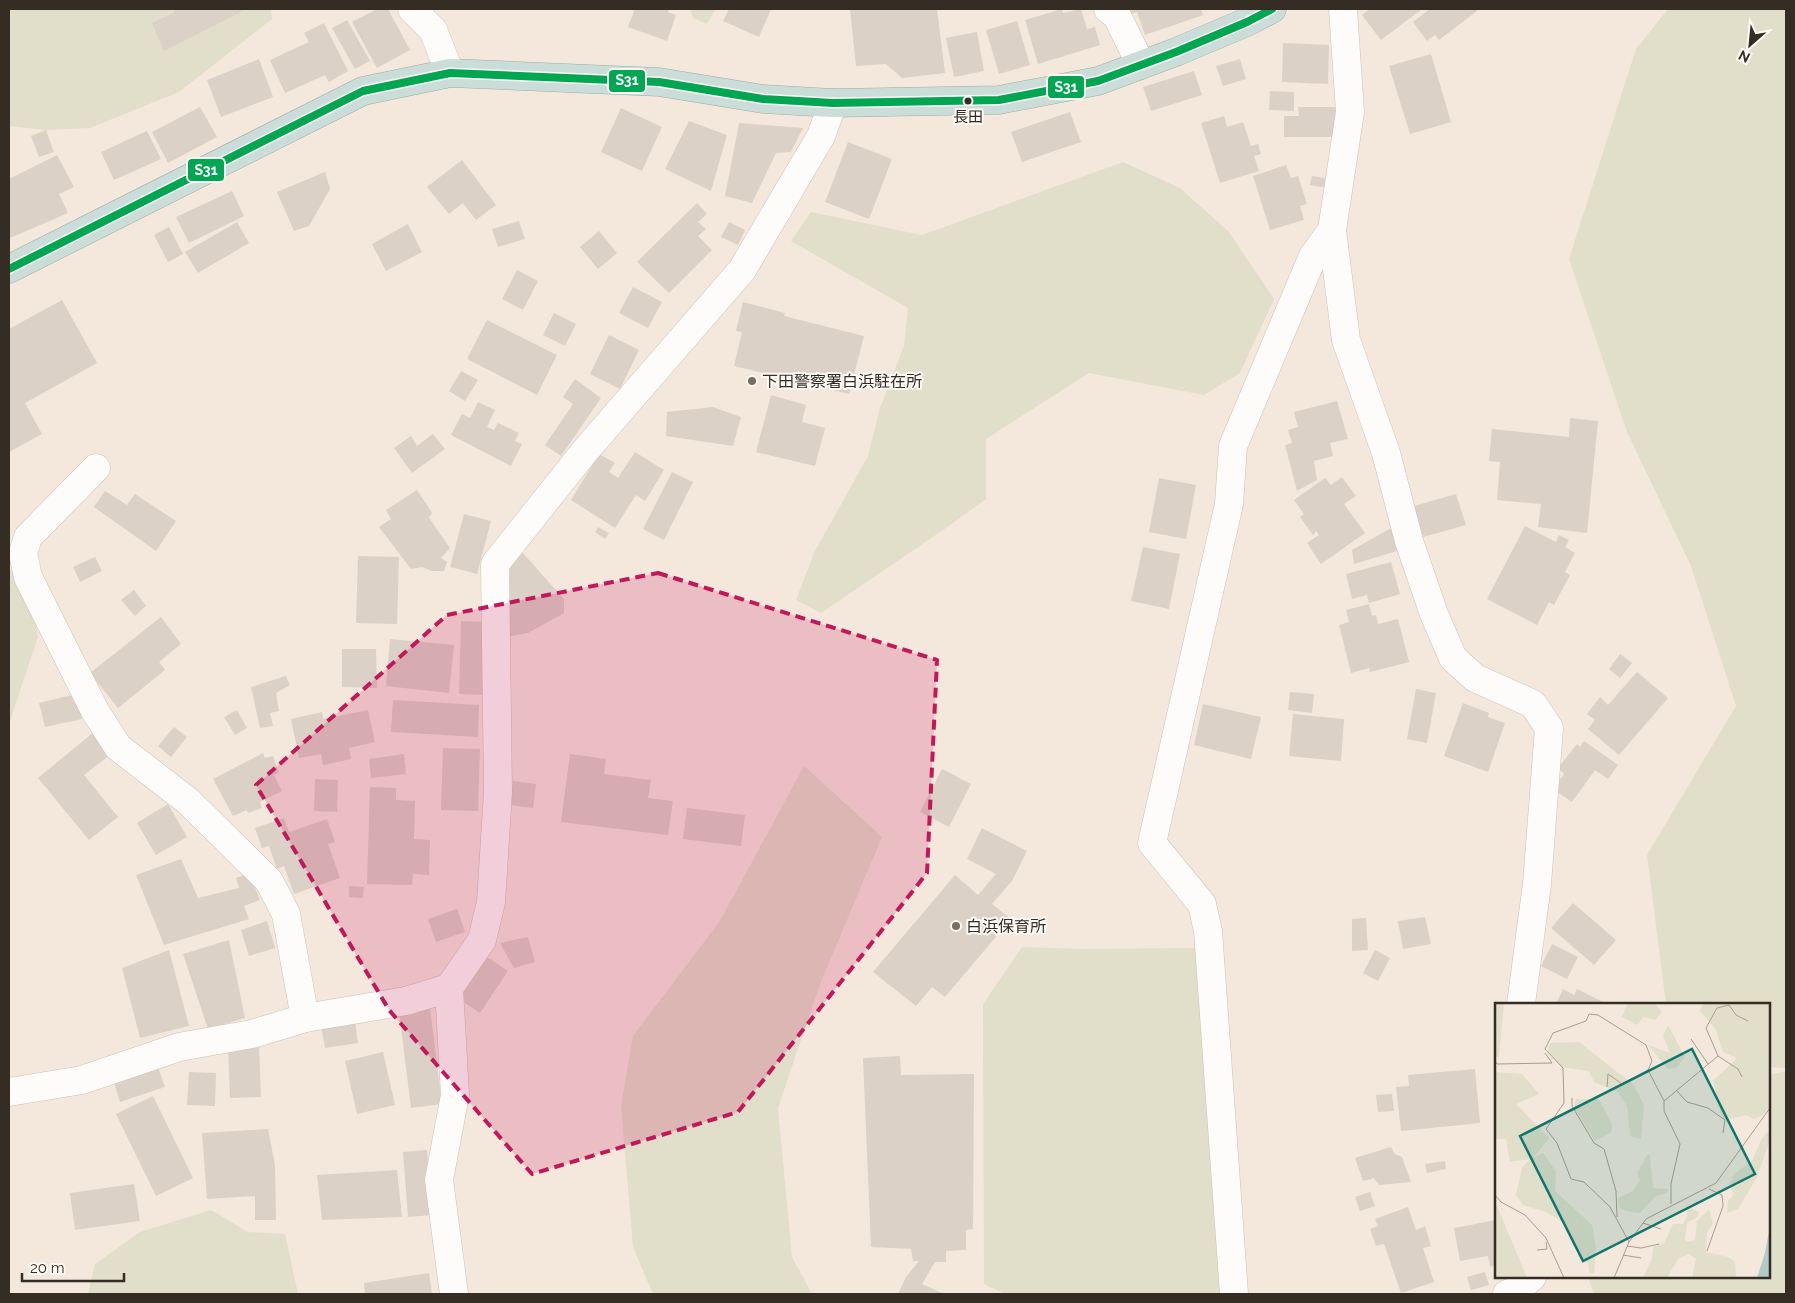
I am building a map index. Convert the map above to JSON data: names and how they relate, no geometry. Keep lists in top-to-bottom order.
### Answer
{
  "places": ["長田", "下田警察署白浜駐在所", "白浜保育所"],
  "lines": ["transit line S31"],
  "scale_bar": "20 m",
  "north": "bottom left"
}
